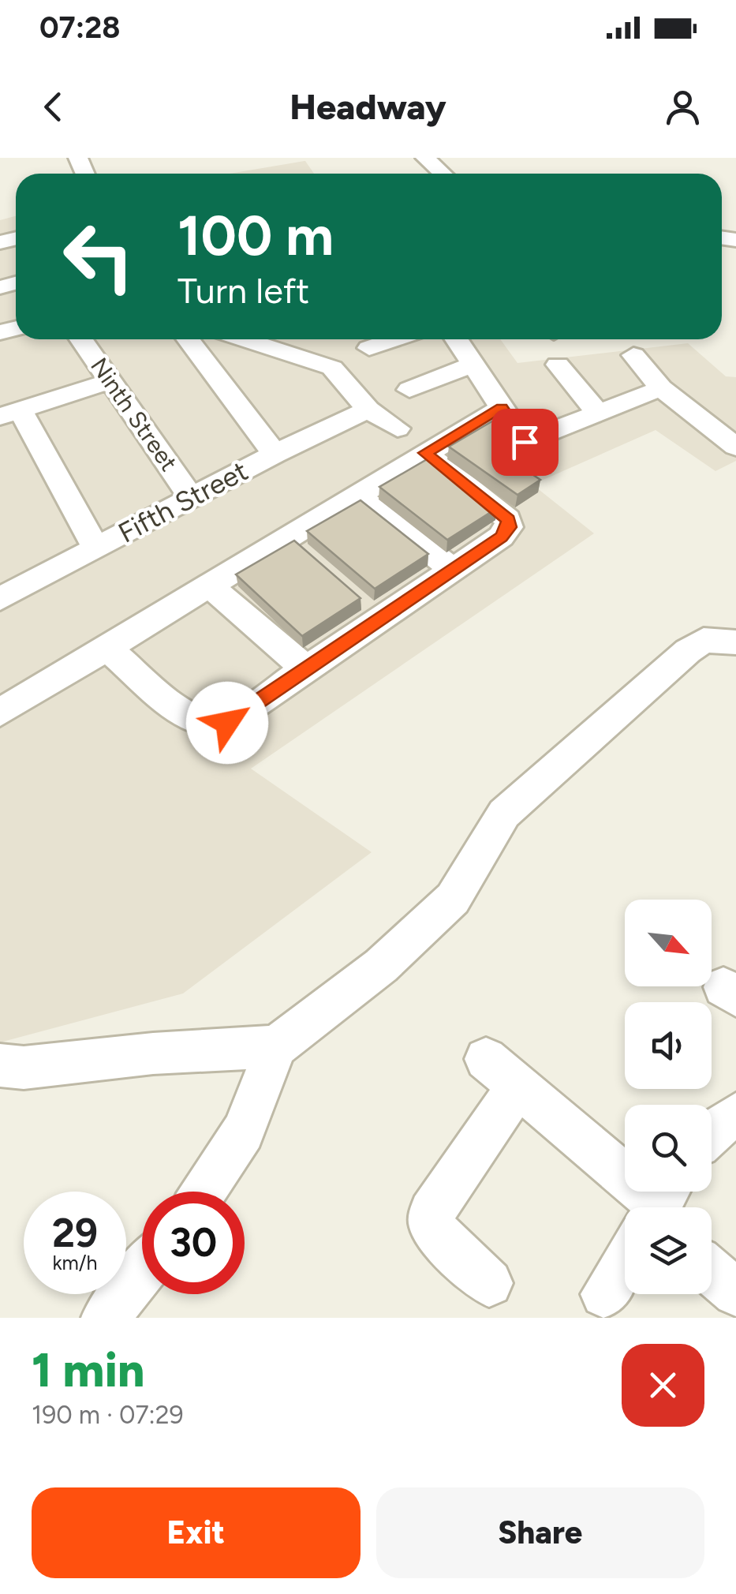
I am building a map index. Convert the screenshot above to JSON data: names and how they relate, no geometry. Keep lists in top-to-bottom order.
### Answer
{
  "streets": {
    "street": ["Ninth Street", "Fifth Street"]
  },
  "crossings": [
    ["Ninth Street", "Fifth Street"]
  ],
  "north": "bottom right",
  "page": {
    "status": "07:28",
    "header": "Headway",
    "turn": ["100 m", "Turn left"],
    "speed": "29 km/h",
    "limit": "30",
    "heading": ["1 min", "190 m · 07:29"],
    "buttons": ["Exit", "Share"]
  }
}
